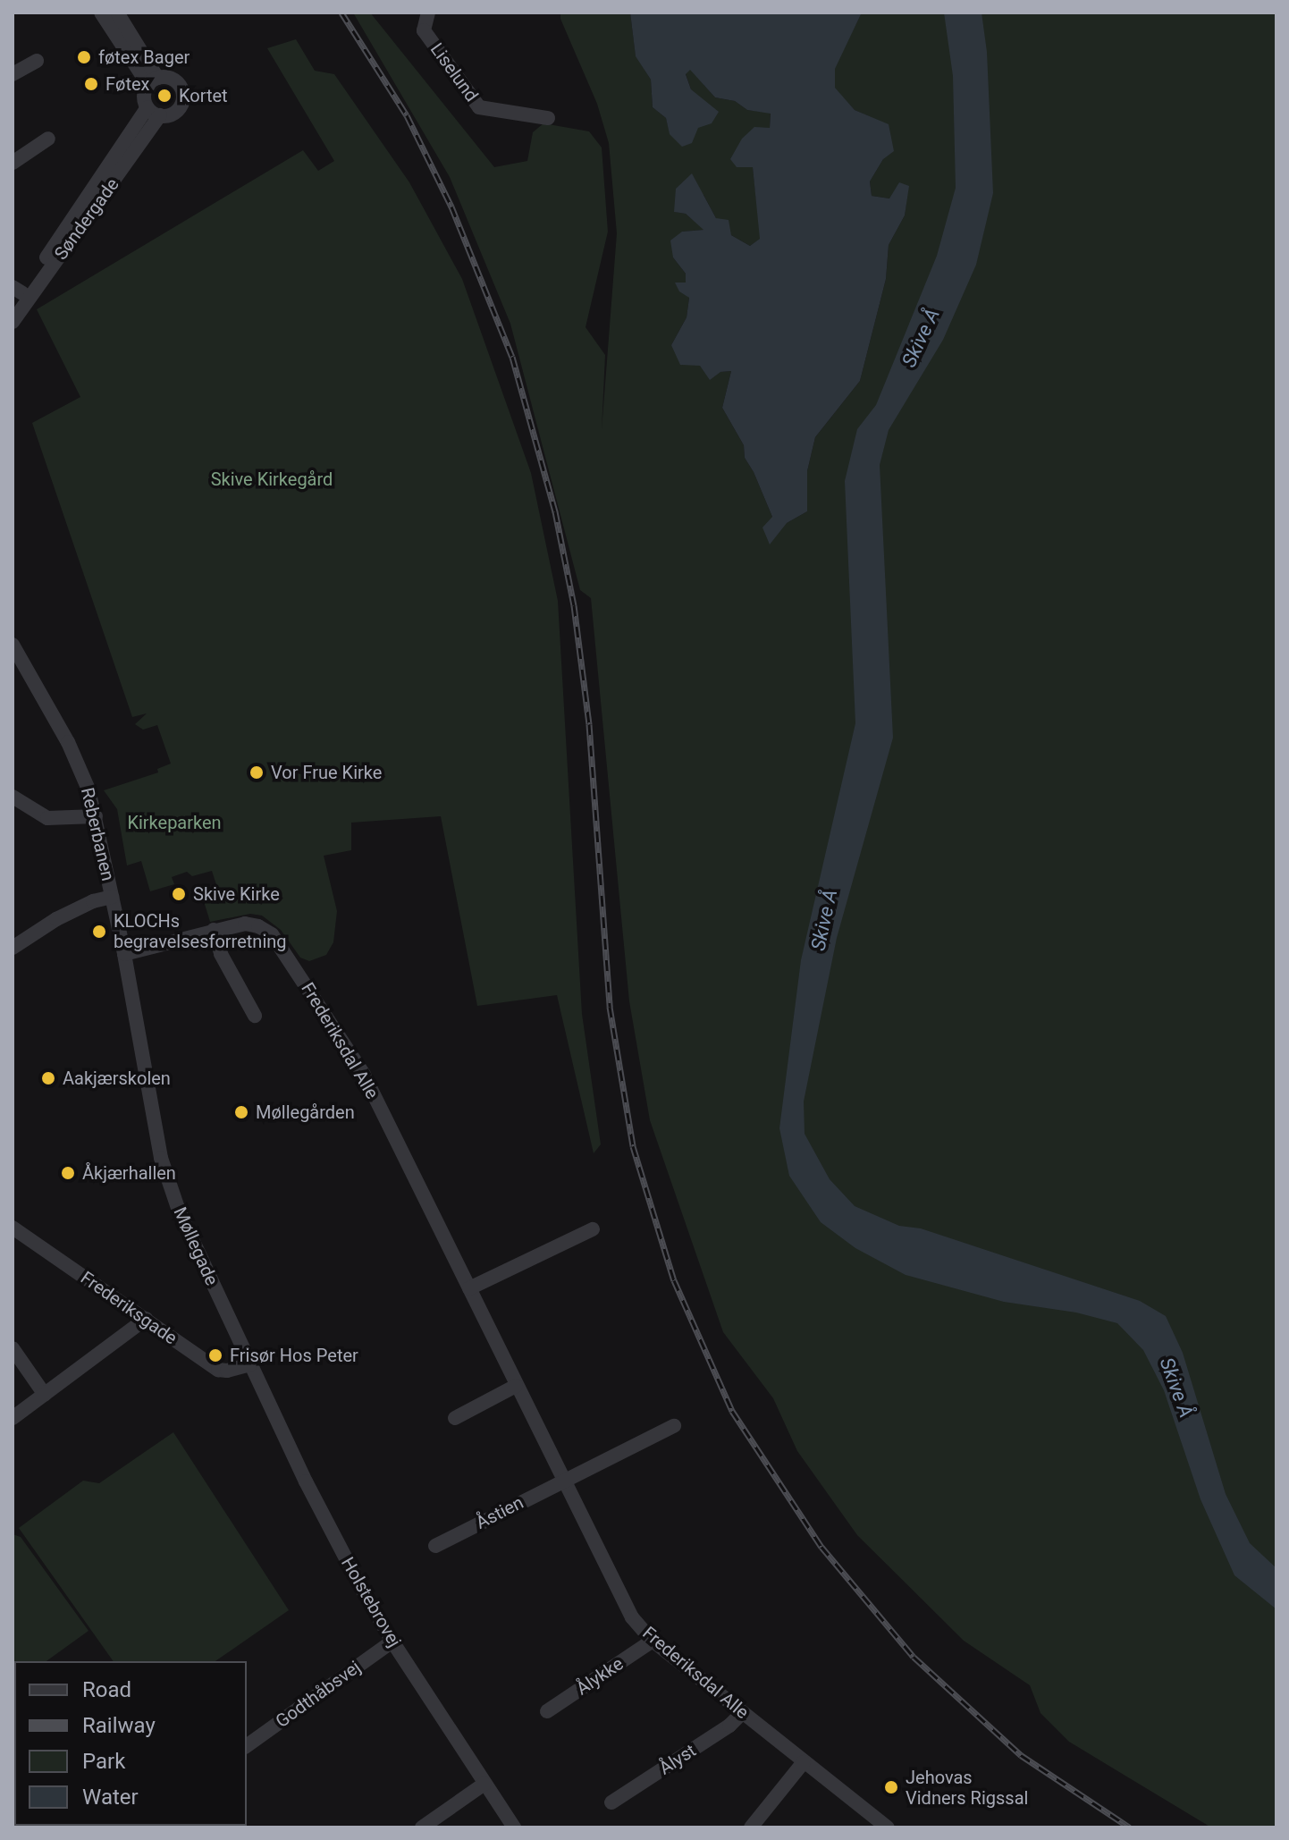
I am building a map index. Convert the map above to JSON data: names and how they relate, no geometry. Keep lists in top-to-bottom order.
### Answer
{
  "streets": {
    "street": [
      "Liselund",
      "Søndergade",
      "Reberbanen",
      "Frederiksdal Alle",
      "Møllegade",
      "Frederiksgade",
      "Åstien",
      "Holstebrovej",
      "Ålykke",
      "Godthåbsvej",
      "Ålyst"
    ]
  },
  "crossings": [
    ["Reberbanen", "Frederiksdal Alle"],
    ["Reberbanen", "Møllegade"],
    ["Frederiksdal Alle", "Møllegade"],
    ["Frederiksdal Alle", "Åstien"],
    ["Frederiksdal Alle", "Ålykke"],
    ["Frederiksdal Alle", "Ålyst"],
    ["Møllegade", "Frederiksgade"],
    ["Møllegade", "Holstebrovej"],
    ["Frederiksgade", "Holstebrovej"],
    ["Holstebrovej", "Godthåbsvej"]
  ],
  "water": ["Skive Å"],
  "parks": ["Skive Kirkegård", "Kirkeparken"],
  "places": [
    "føtex Bager",
    "Føtex",
    "Kortet",
    "Vor Frue Kirke",
    "Skive Kirke",
    "KLOCHs begravelsesforretning",
    "Aakjærskolen",
    "Møllegården",
    "Åkjærhallen",
    "Frisør Hos Peter",
    "Jehovas Vidners Rigssal"
  ],
  "legend": [
    "Road",
    "Railway",
    "Park",
    "Water"
  ]
}
